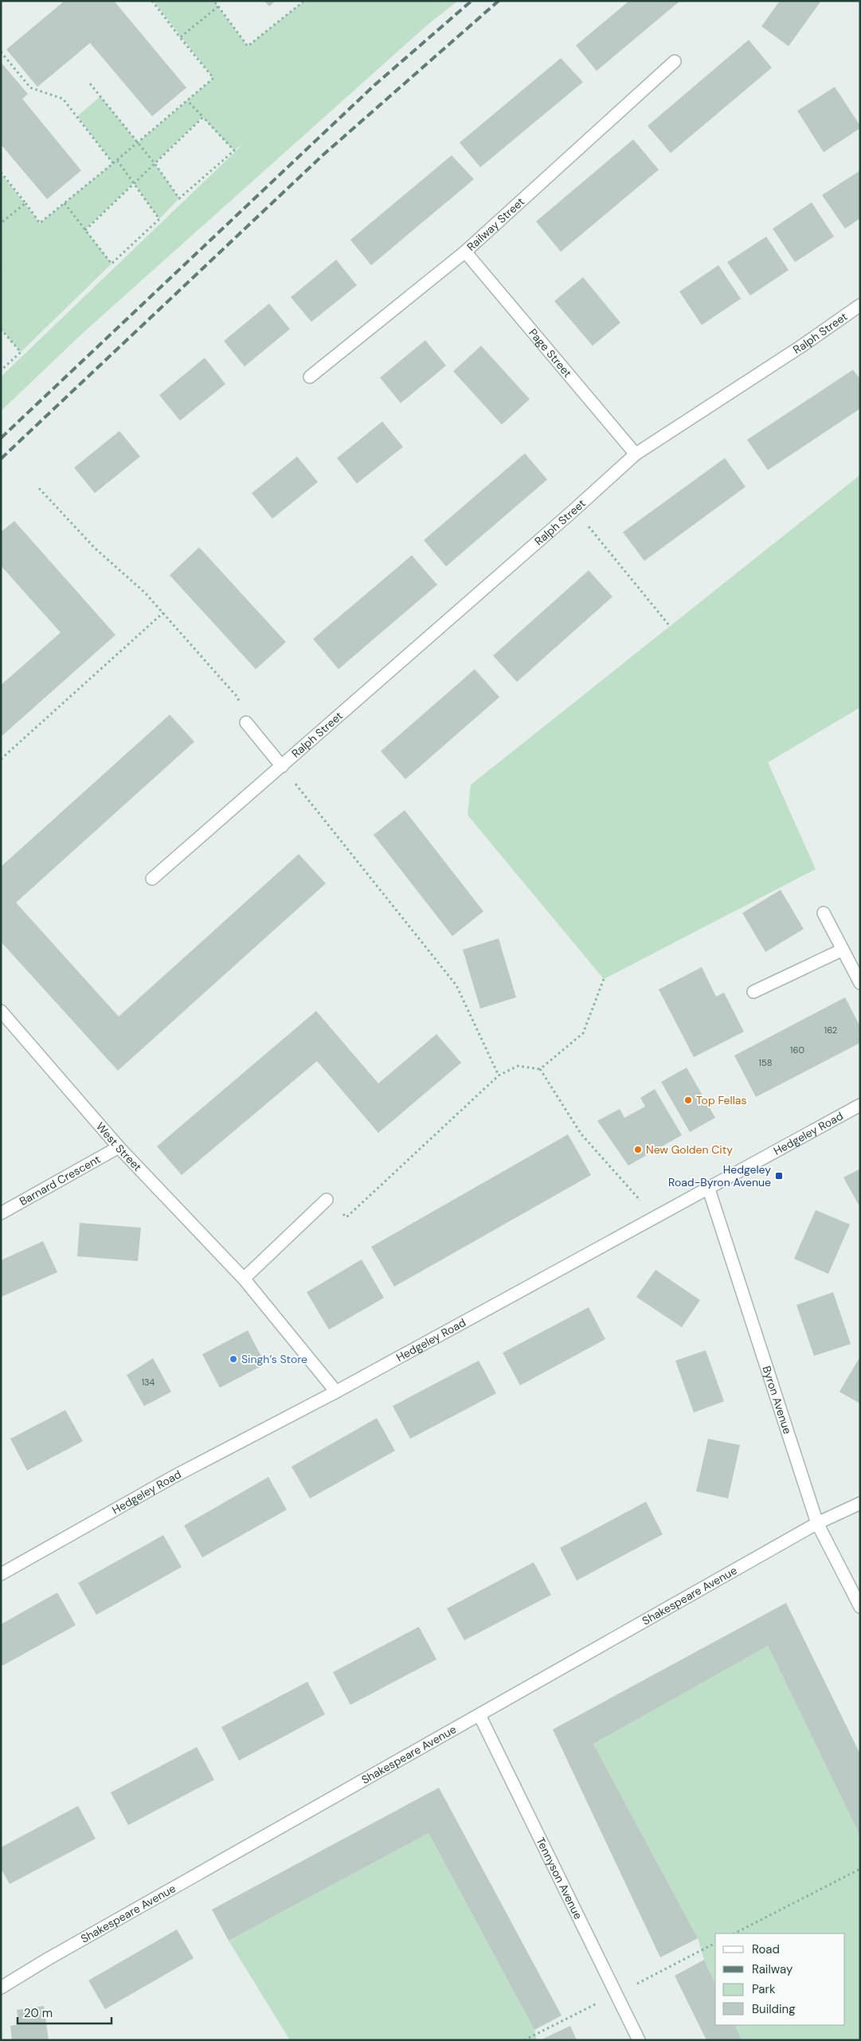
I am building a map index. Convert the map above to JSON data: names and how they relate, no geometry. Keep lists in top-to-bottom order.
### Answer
{
  "streets": {
    "street": [
      "Railway Street",
      "Ralph Street",
      "Page Street",
      "Hedgeley Road",
      "West Street",
      "Barnard Crescent",
      "Byron Avenue",
      "Shakespeare Avenue",
      "Tennyson Avenue"
    ]
  },
  "crossings": [
    ["Railway Street", "Page Street"],
    ["Ralph Street", "Page Street"],
    ["Hedgeley Road", "West Street"],
    ["Hedgeley Road", "Byron Avenue"],
    ["West Street", "Barnard Crescent"],
    ["Byron Avenue", "Shakespeare Avenue"],
    ["Shakespeare Avenue", "Tennyson Avenue"]
  ],
  "places": {
    "other": ["Top Fellas", "New Golden City", "Singh’s Store"],
    "transit": ["Hedgeley Road-Byron Avenue"]
  },
  "house_numbers": [
    "162",
    "160",
    "158",
    "134"
  ],
  "legend": [
    "Road",
    "Railway",
    "Park",
    "Building"
  ],
  "scale_bar": "20 m"
}
